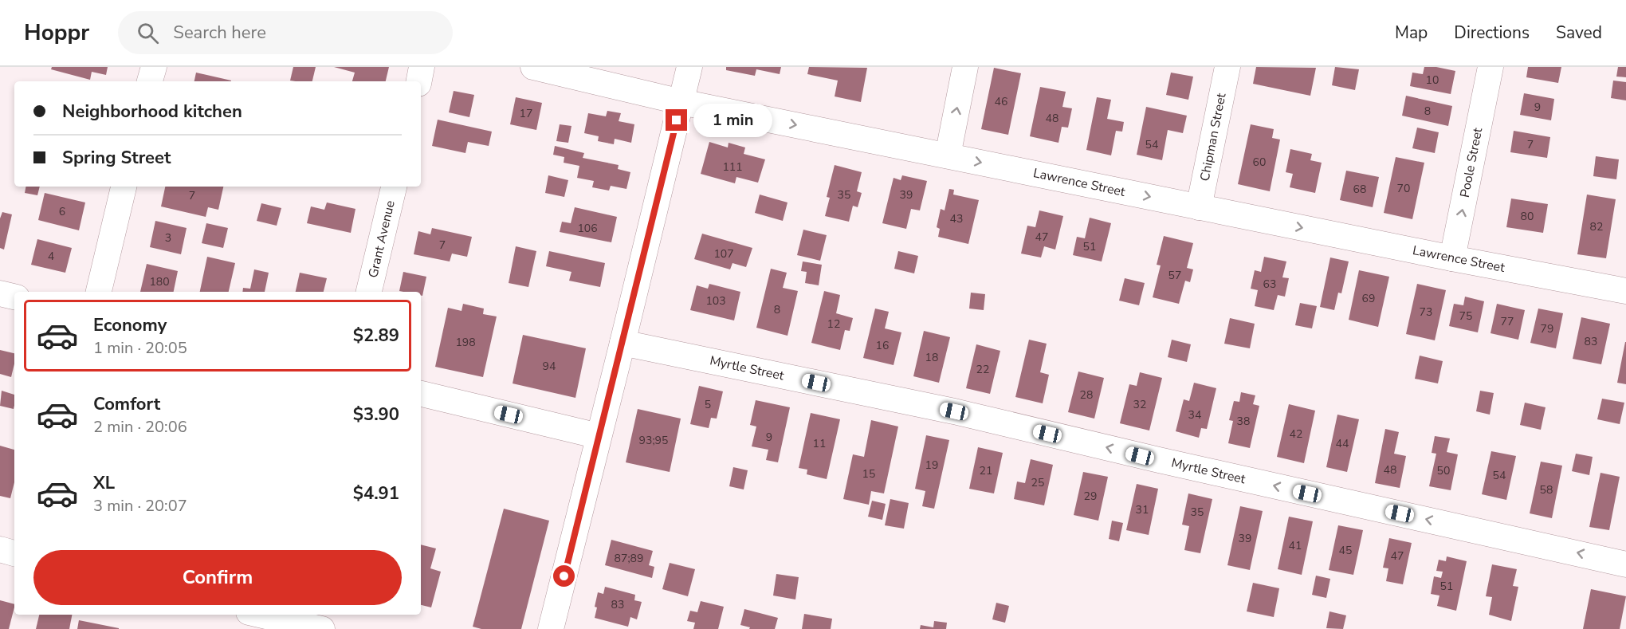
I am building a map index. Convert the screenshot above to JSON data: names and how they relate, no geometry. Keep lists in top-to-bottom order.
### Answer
{
  "streets": {
    "street": [
      "Chipman Street",
      "Poole Street",
      "Lawrence Street",
      "Grant Avenue",
      "Myrtle Street"
    ]
  },
  "crossings": [
    ["Chipman Street", "Lawrence Street"],
    ["Poole Street", "Lawrence Street"]
  ],
  "one_way": ["Poole Street", "Lawrence Street", "Myrtle Street"],
  "house_numbers": [
    "10",
    "46",
    "9",
    "8",
    "17",
    "48",
    "54",
    "7",
    "60",
    "111",
    "70",
    "68",
    "35",
    "39",
    "7",
    "6",
    "80",
    "43",
    "82",
    "106",
    "47",
    "3",
    "7",
    "51",
    "107",
    "4",
    "57",
    "180",
    "63",
    "69",
    "103",
    "8",
    "73",
    "75",
    "77",
    "12",
    "79",
    "83",
    "198",
    "16",
    "18",
    "94",
    "22",
    "28",
    "5",
    "32",
    "34",
    "38",
    "42",
    "9",
    "93;95",
    "11",
    "44",
    "19",
    "48",
    "21",
    "50",
    "15",
    "54",
    "25",
    "58",
    "29",
    "31",
    "35",
    "39",
    "41",
    "45",
    "47",
    "87;89",
    "51",
    "83"
  ],
  "page": {
    "header": "Hoppr",
    "search": "Search here",
    "nav": ["Map", "Directions", "Saved"],
    "banner": ["Neighborhood kitchen", "Spring Street"],
    "bubble": "1 min",
    "list": [
      {
        "name": "Economy",
        "note": "1 min · 20:05",
        "value": "$2.89"
      },
      {
        "name": "Comfort",
        "note": "2 min · 20:06",
        "value": "$3.90"
      },
      {
        "name": "XL",
        "note": "3 min · 20:07",
        "value": "$4.91"
      }
    ],
    "buttons": "Confirm"
  }
}
